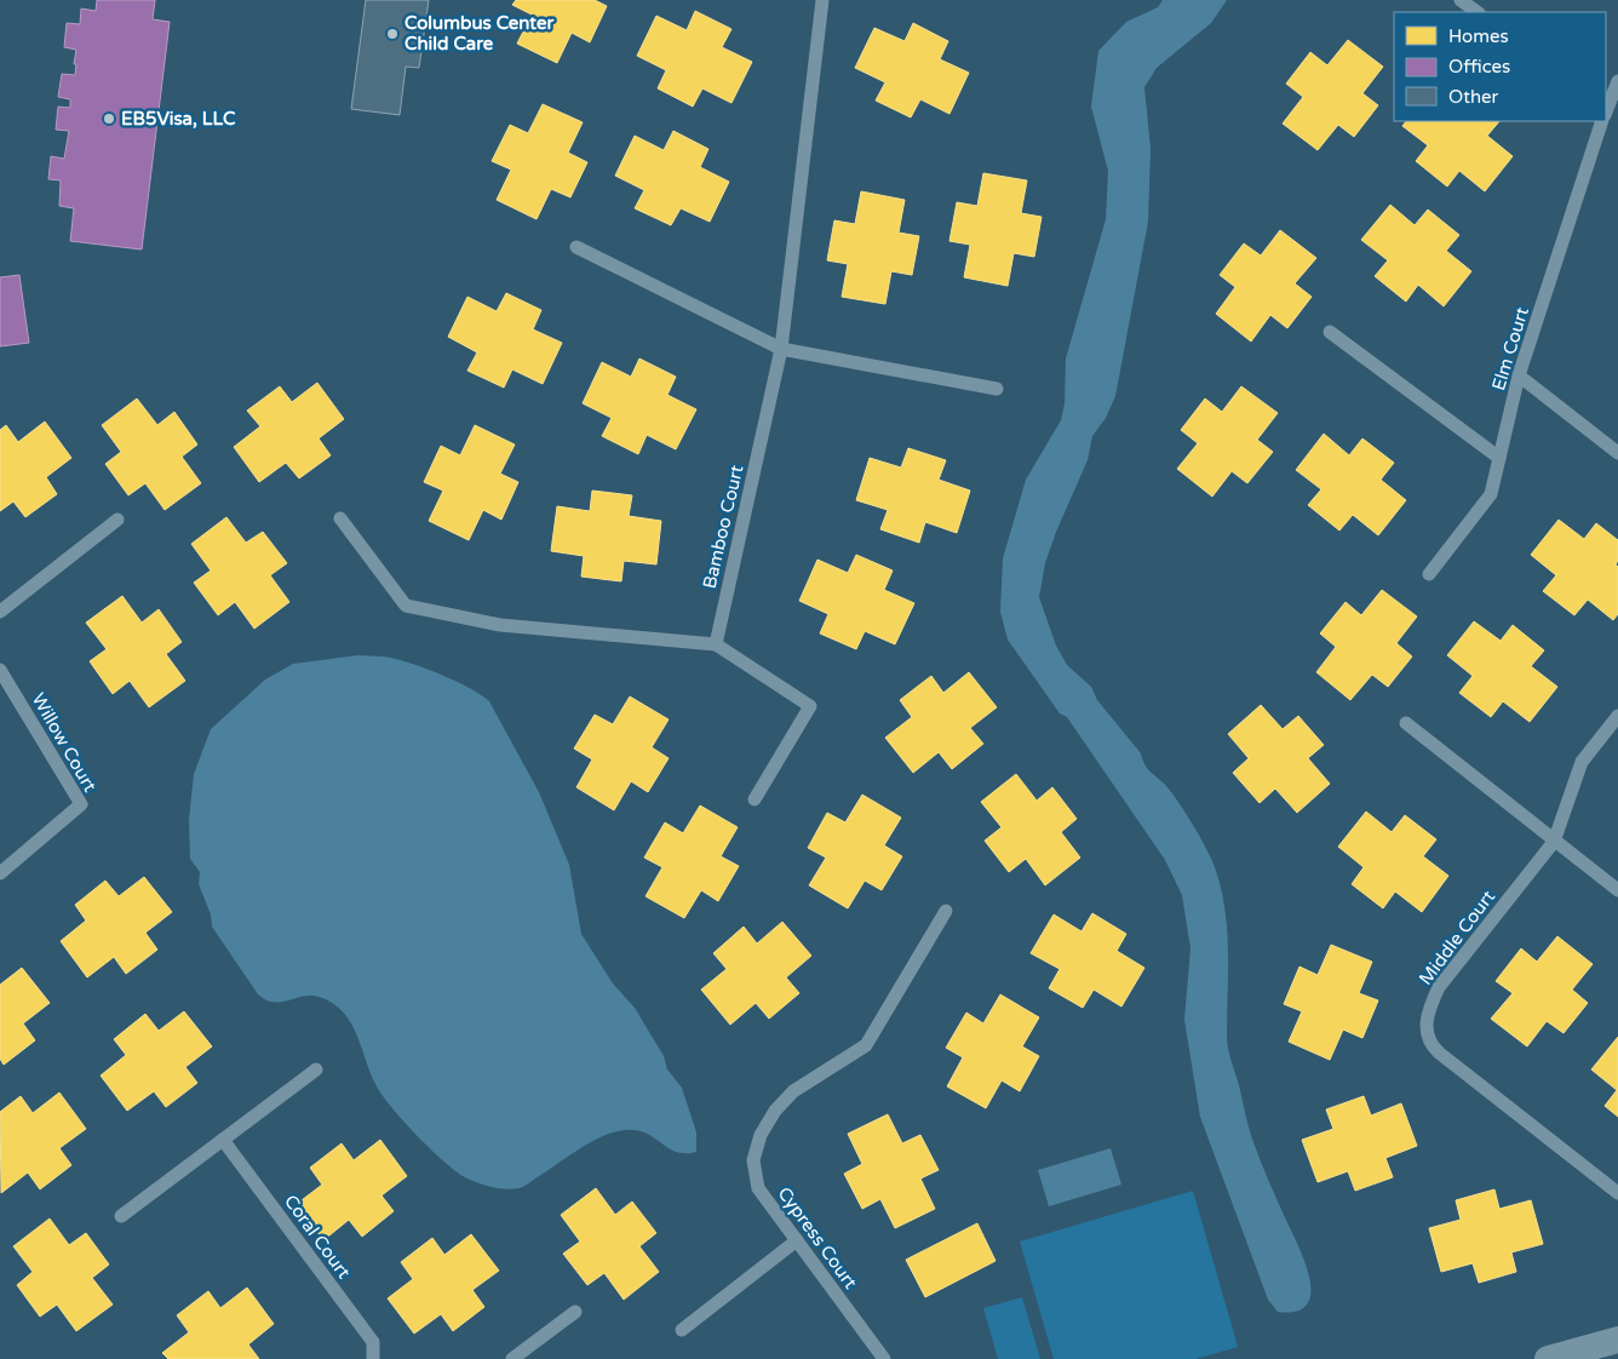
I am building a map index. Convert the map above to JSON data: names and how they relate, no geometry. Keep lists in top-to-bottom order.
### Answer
{
  "streets": {
    "lane": [
      "Elm Court",
      "Bamboo Court",
      "Willow Court",
      "Middle Court",
      "Coral Court",
      "Cypress Court"
    ]
  },
  "places": ["Columbus Center Child Care", "EB5Visa, LLC"],
  "legend": ["Homes", "Offices", "Other"]
}
